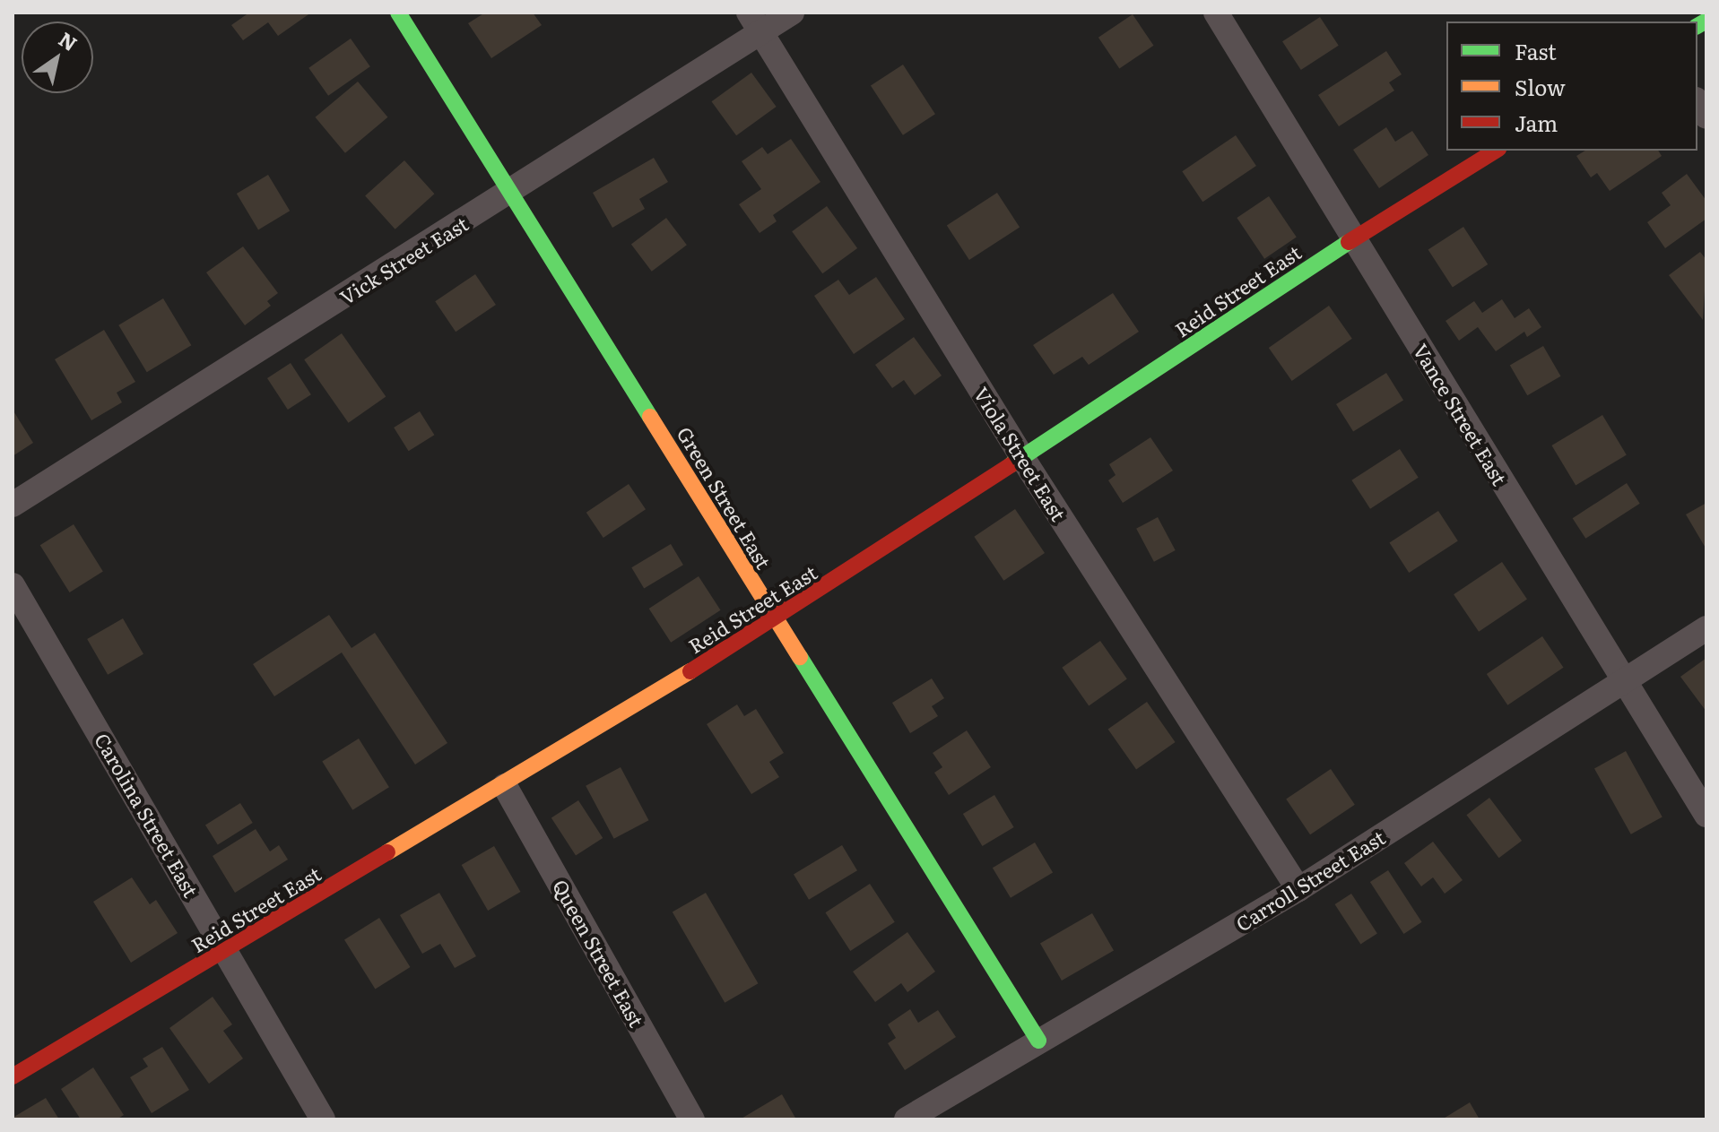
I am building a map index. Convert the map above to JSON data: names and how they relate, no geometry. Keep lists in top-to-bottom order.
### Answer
{
  "streets": {
    "street": [
      "Vick Street East",
      "Reid Street East",
      "Vance Street East",
      "Viola Street East",
      "Green Street East",
      "Carolina Street East",
      "Carroll Street East",
      "Queen Street East"
    ]
  },
  "crossings": [
    ["Vick Street East", "Viola Street East"],
    ["Vick Street East", "Green Street East"],
    ["Reid Street East", "Vance Street East"],
    ["Reid Street East", "Viola Street East"],
    ["Reid Street East", "Green Street East"],
    ["Reid Street East", "Carolina Street East"],
    ["Reid Street East", "Queen Street East"],
    ["Vance Street East", "Carroll Street East"],
    ["Viola Street East", "Carroll Street East"],
    ["Green Street East", "Carroll Street East"]
  ],
  "legend": ["Fast", "Slow", "Jam"],
  "north": "top right"
}
